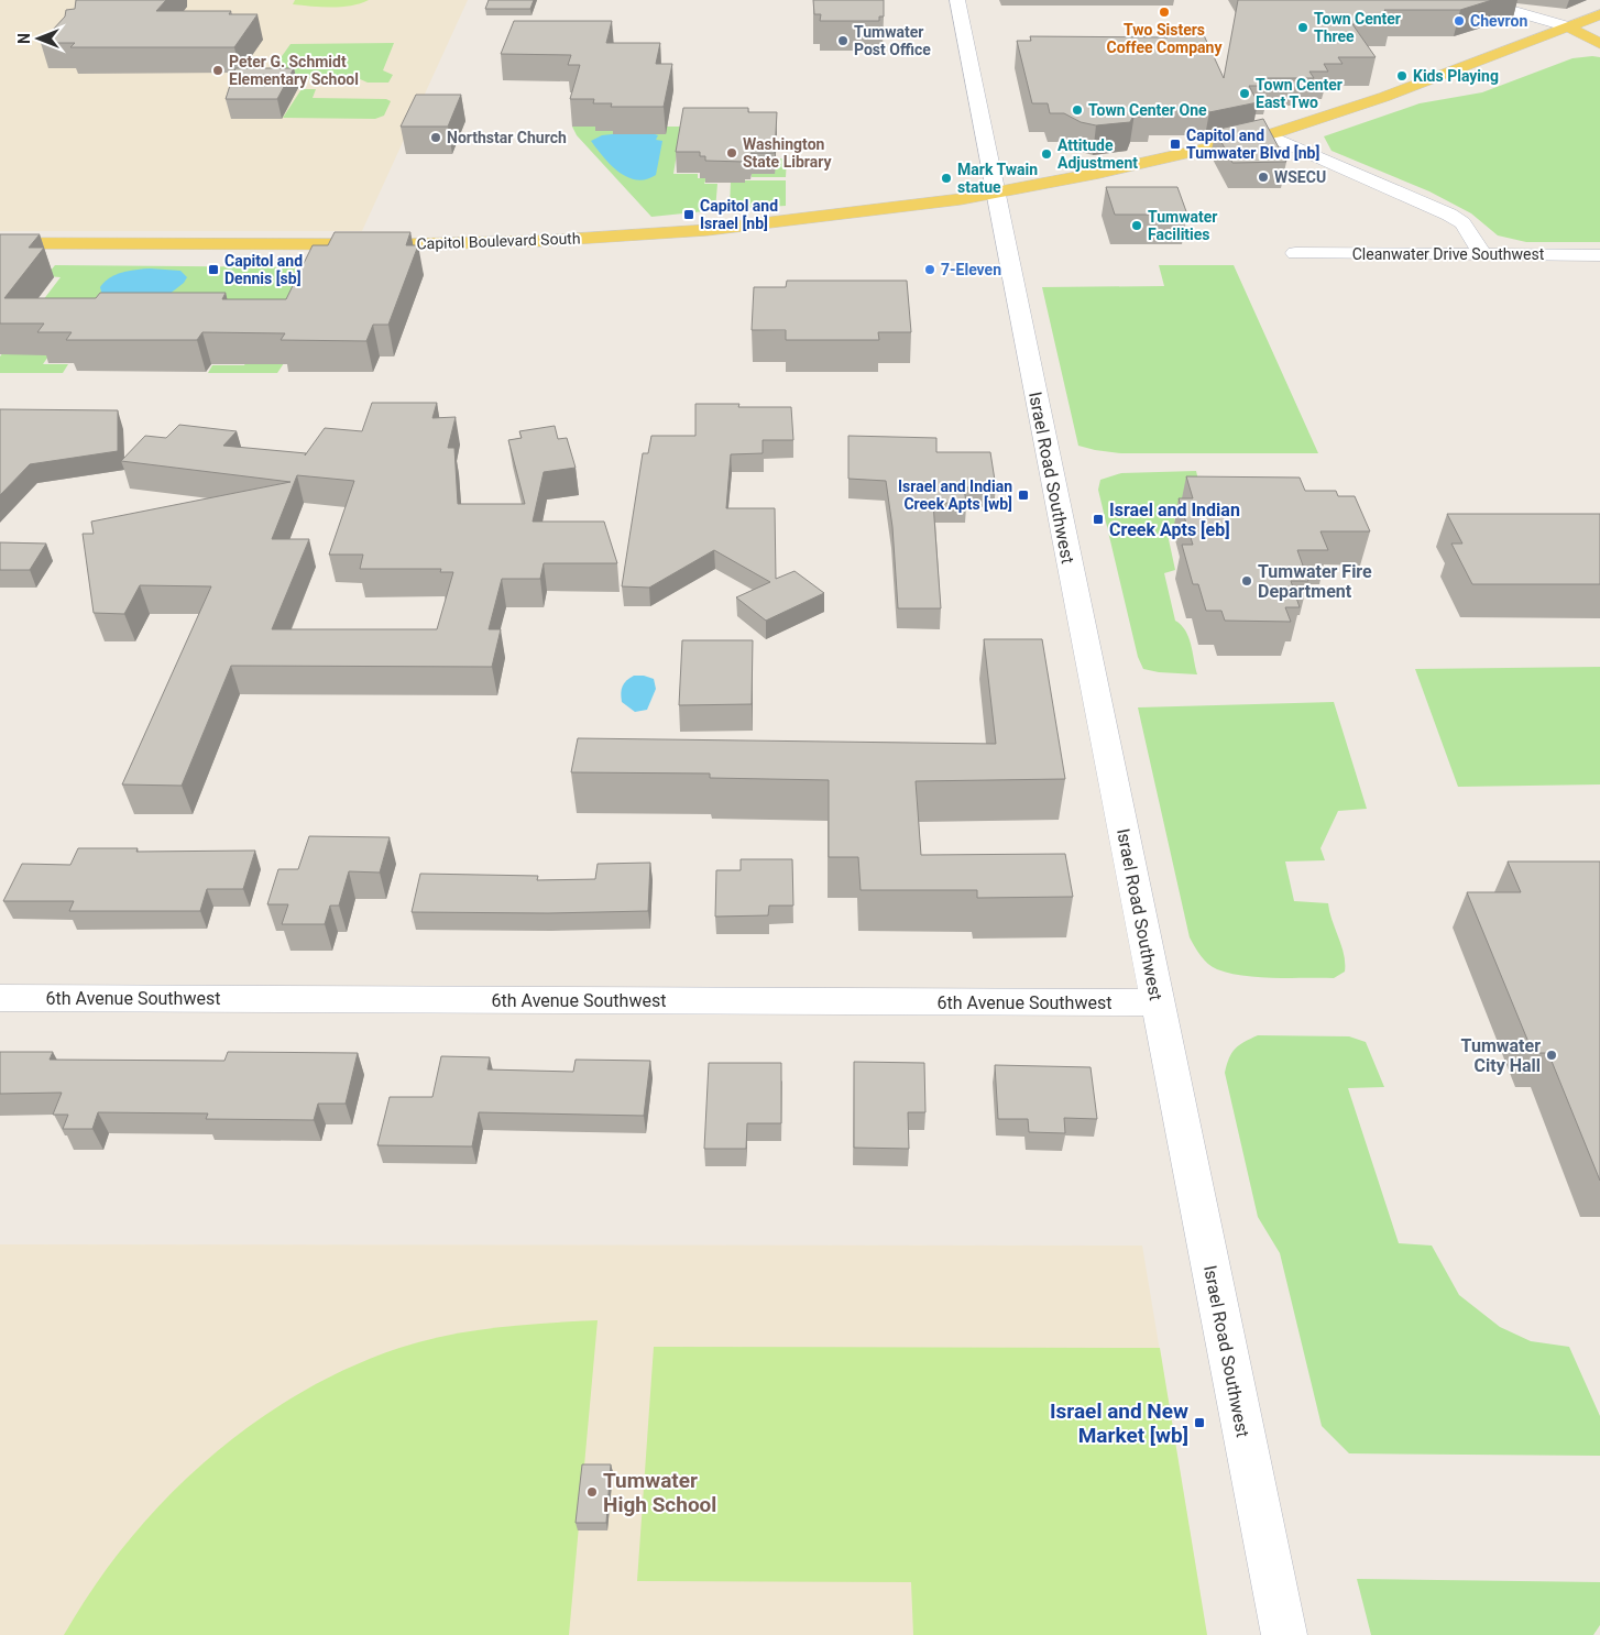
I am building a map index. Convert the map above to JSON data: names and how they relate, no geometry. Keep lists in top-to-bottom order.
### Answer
{
  "streets": {
    "main road": ["Capitol Boulevard South"],
    "street": ["Cleanwater Drive Southwest", "Israel Road Southwest", "6th Avenue Southwest"]
  },
  "crossings": [
    ["Capitol Boulevard South", "Israel Road Southwest"],
    ["Israel Road Southwest", "6th Avenue Southwest"]
  ],
  "places": {
    "other": [
      "Two Sisters Coffee Company",
      "Chevron",
      "Town Center Three",
      "Tumwater Post Office",
      "Peter G. Schmidt Elementary School",
      "Kids Playing",
      "Town Center East Two",
      "Town Center One",
      "Northstar Church",
      "Washington State Library",
      "Attitude Adjustment",
      "WSECU",
      "Mark Twain statue",
      "Tumwater Facilities",
      "7-Eleven",
      "Tumwater Fire Department",
      "Tumwater City Hall",
      "Tumwater High School"
    ],
    "transit": [
      "Capitol and Tumwater Blvd [nb]",
      "Capitol and Israel [nb]",
      "Capitol and Dennis [sb]",
      "Israel and Indian Creek Apts [wb]",
      "Israel and Indian Creek Apts [eb]",
      "Israel and New Market [wb]"
    ]
  },
  "north": "left"
}
